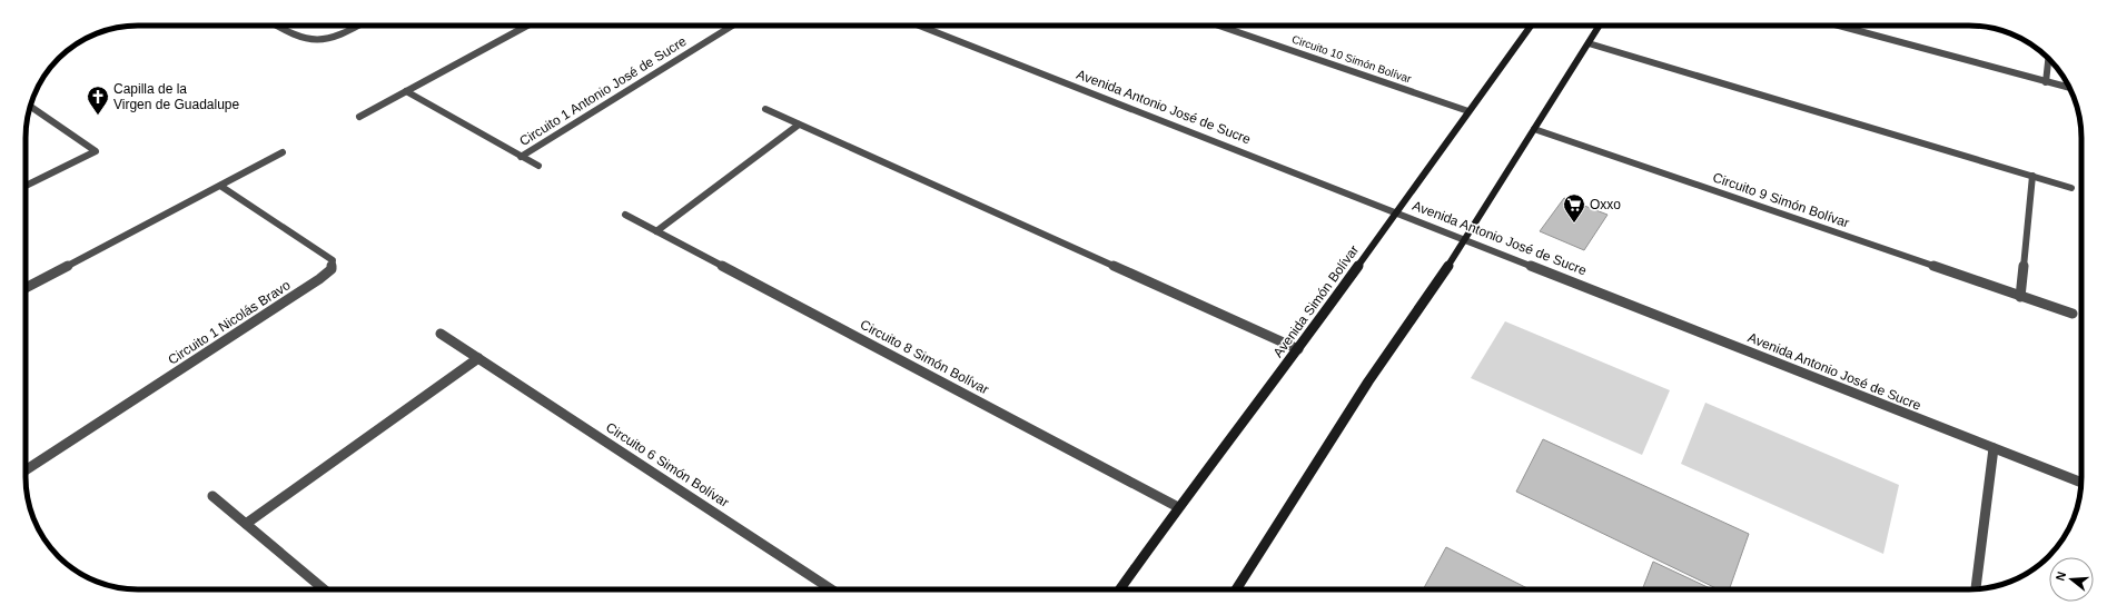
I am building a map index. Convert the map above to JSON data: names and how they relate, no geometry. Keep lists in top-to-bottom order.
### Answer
{
  "streets": {
    "main road": ["Avenida Simón Bolívar"],
    "street": [
      "Circuito 10 Simón Bolívar",
      "Circuito 1 Antonio José de Sucre",
      "Avenida Antonio José de Sucre",
      "Circuito 9 Simón Bolívar",
      "Circuito 1 Nicolás Bravo",
      "Circuito 8 Simón Bolívar",
      "Circuito 6 Simón Bolívar"
    ]
  },
  "crossings": [
    ["Circuito 10 Simón Bolívar", "Avenida Simón Bolívar"],
    ["Avenida Antonio José de Sucre", "Avenida Simón Bolívar"],
    ["Avenida Simón Bolívar", "Circuito 8 Simón Bolívar"]
  ],
  "places": {
    "church": ["Capilla de la Virgen de Guadalupe"],
    "supermarket": ["Oxxo"]
  },
  "north": "left"
}
